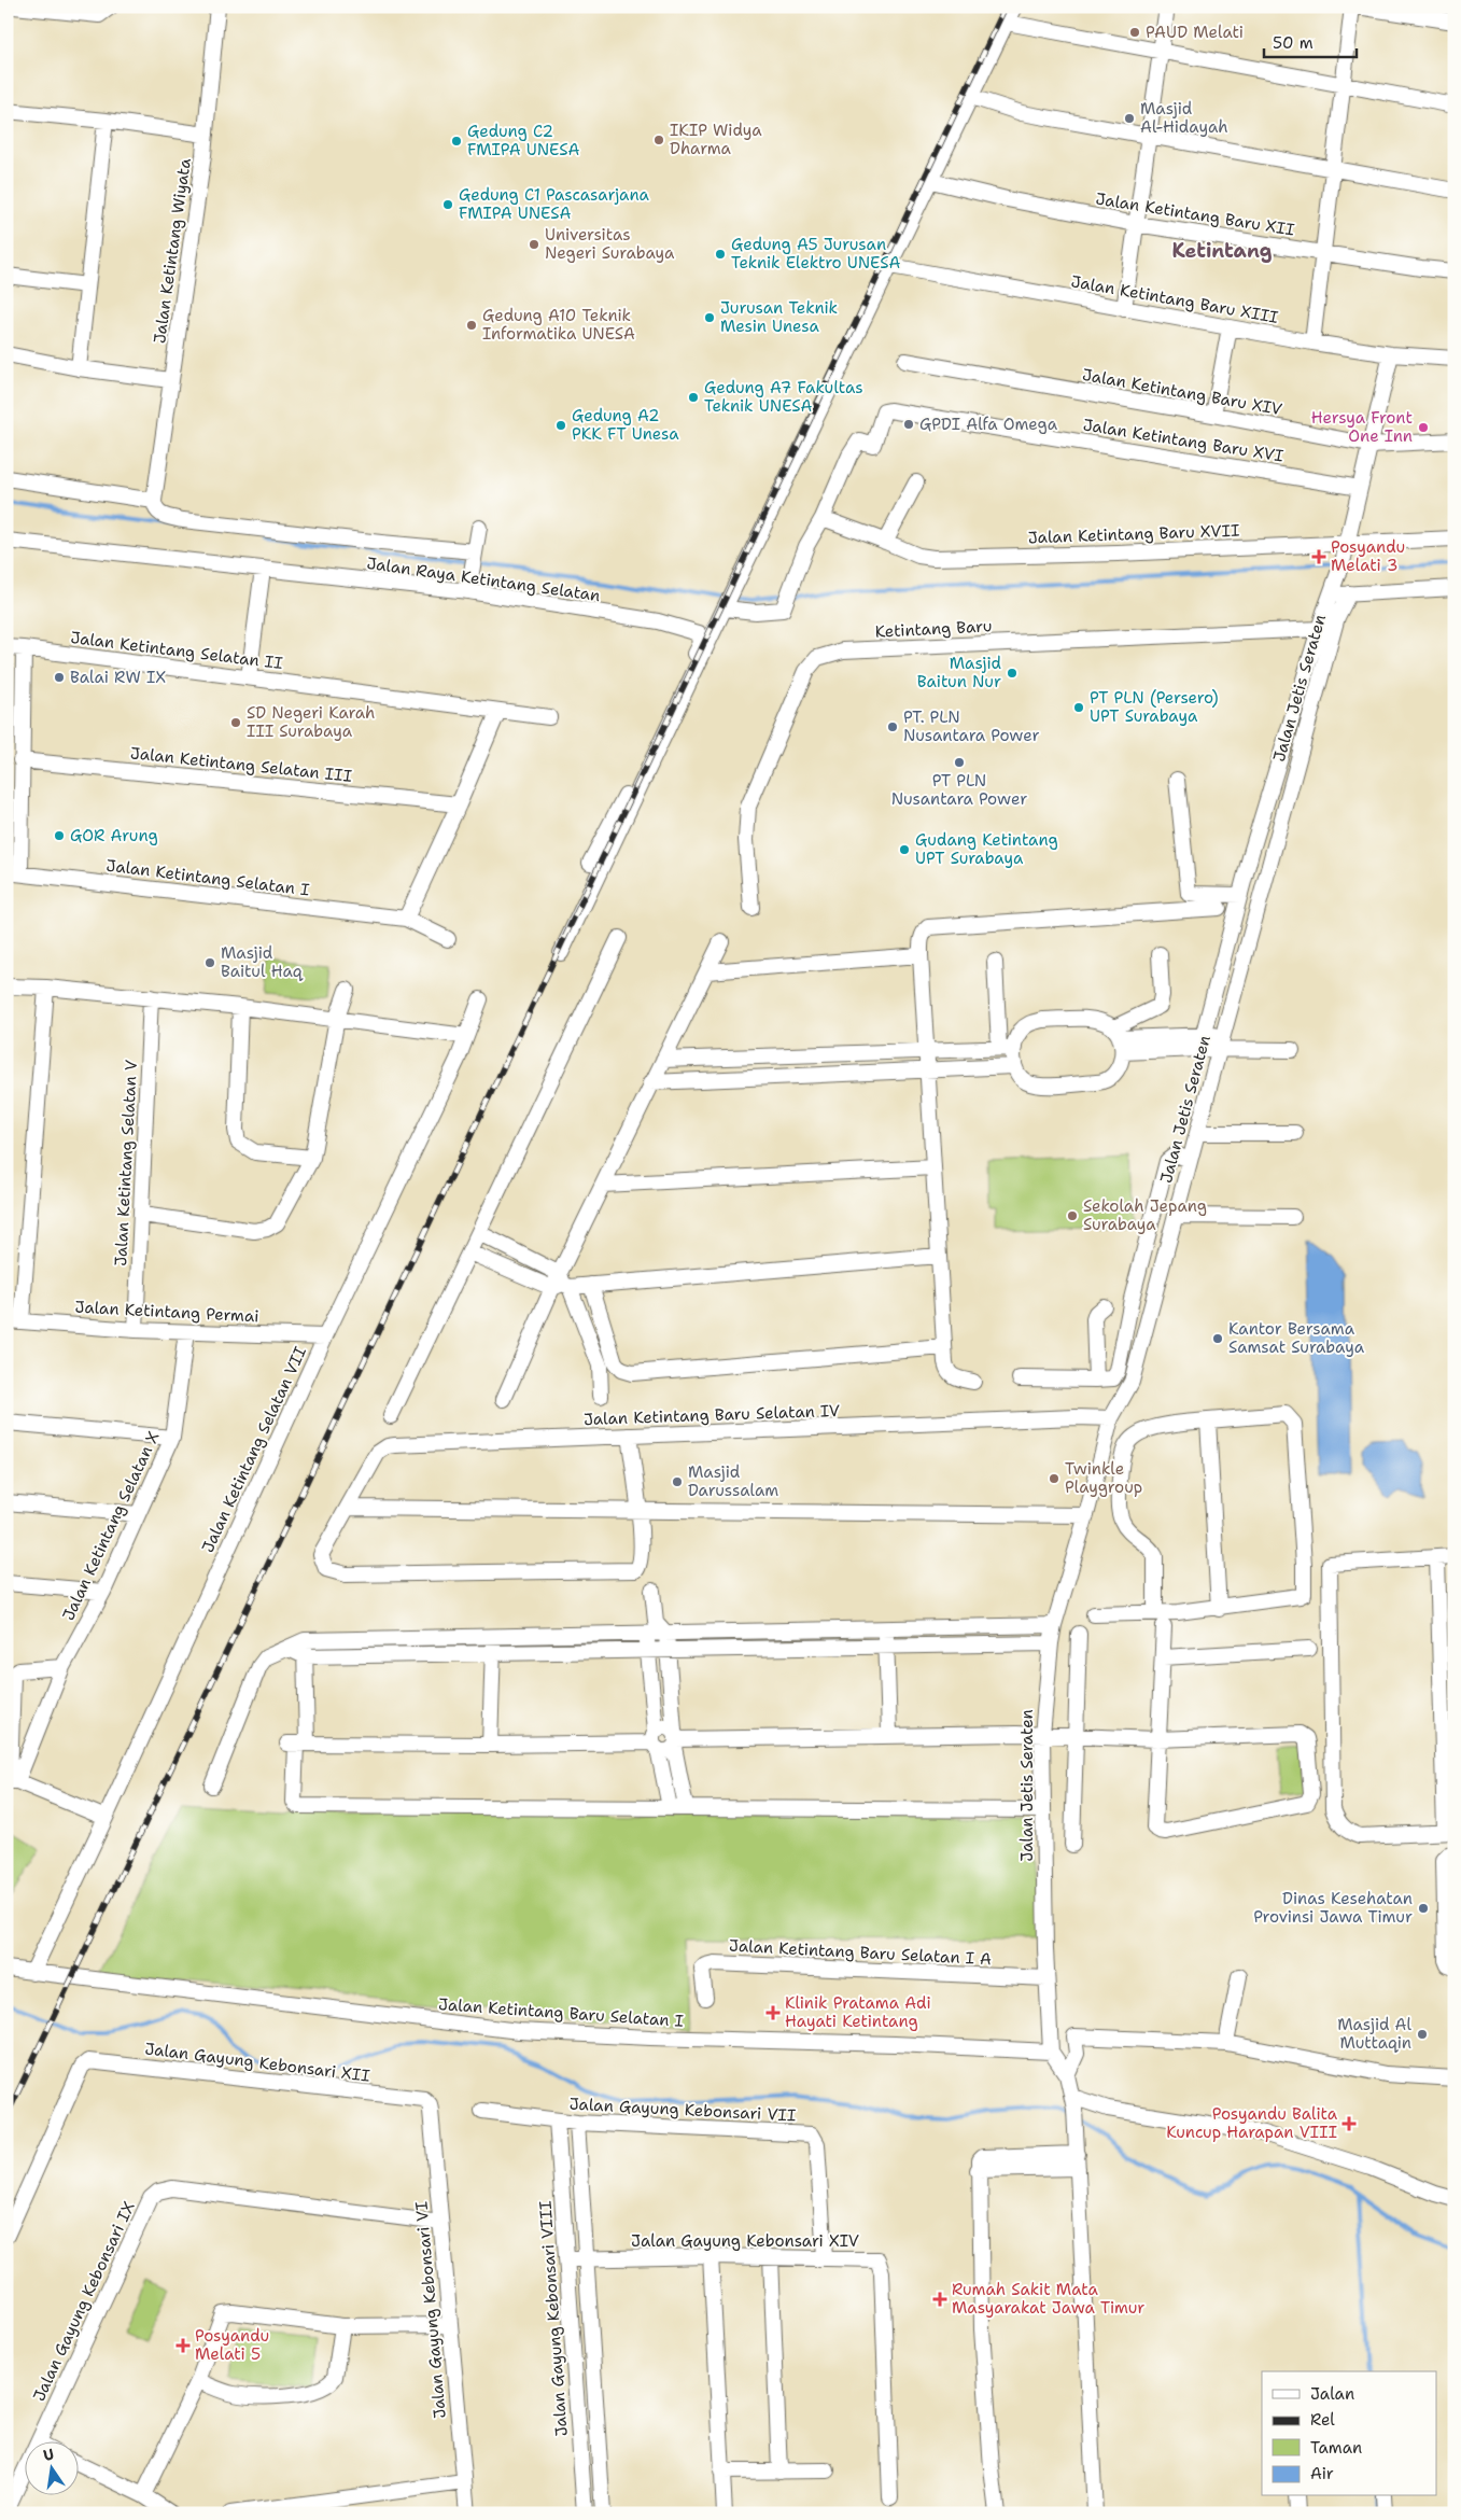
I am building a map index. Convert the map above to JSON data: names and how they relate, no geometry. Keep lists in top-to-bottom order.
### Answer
{
  "streets": {
    "street": [
      "Jalan Ketintang Baru XII",
      "Jalan Ketintang Wiyata",
      "Jalan Ketintang Baru XIII",
      "Jalan Ketintang Baru XIV",
      "Jalan Ketintang Baru XVI",
      "Jalan Ketintang Baru XVII",
      "Jalan Raya Ketintang Selatan",
      "Ketintang Baru",
      "Jalan Ketintang Selatan II",
      "Jalan Jetis Seraten",
      "Jalan Ketintang Selatan III",
      "Jalan Ketintang Selatan I",
      "Jalan Ketintang Selatan V",
      "Jalan Ketintang Permai",
      "Jalan Ketintang Baru Selatan IV",
      "Jalan Ketintang Selatan VII",
      "Jalan Ketintang Selatan X",
      "Jalan Ketintang Baru Selatan I A",
      "Jalan Ketintang Baru Selatan I",
      "Jalan Gayung Kebonsari XII",
      "Jalan Gayung Kebonsari VII",
      "Jalan Gayung Kebonsari XIV",
      "Jalan Gayung Kebonsari IX",
      "Jalan Gayung Kebonsari VI",
      "Jalan Gayung Kebonsari VIII"
    ]
  },
  "crossings": [
    ["Jalan Ketintang Baru XIII", "Jalan Jetis Seraten"],
    ["Jalan Ketintang Baru XIV", "Jalan Jetis Seraten"],
    ["Jalan Ketintang Baru XVI", "Jalan Ketintang Baru XVII"],
    ["Jalan Ketintang Baru XVI", "Jalan Jetis Seraten"],
    ["Jalan Ketintang Baru XVII", "Jalan Jetis Seraten"],
    ["Ketintang Baru", "Jalan Jetis Seraten"],
    ["Jalan Jetis Seraten", "Jalan Ketintang Baru Selatan IV"],
    ["Jalan Jetis Seraten", "Jalan Ketintang Baru Selatan I A"],
    ["Jalan Jetis Seraten", "Jalan Ketintang Baru Selatan I"],
    ["Jalan Ketintang Selatan V", "Jalan Ketintang Permai"],
    ["Jalan Ketintang Permai", "Jalan Ketintang Selatan VII"],
    ["Jalan Ketintang Permai", "Jalan Ketintang Selatan X"],
    ["Jalan Ketintang Selatan VII", "Jalan Ketintang Baru Selatan I"],
    ["Jalan Gayung Kebonsari XII", "Jalan Gayung Kebonsari VI"],
    ["Jalan Gayung Kebonsari VII", "Jalan Gayung Kebonsari XIV"],
    ["Jalan Gayung Kebonsari VII", "Jalan Gayung Kebonsari VIII"],
    ["Jalan Gayung Kebonsari XIV", "Jalan Gayung Kebonsari VIII"],
    ["Jalan Gayung Kebonsari IX", "Jalan Gayung Kebonsari VI"]
  ],
  "districts": ["Ketintang"],
  "places": {
    "other": [
      "PAUD Melati",
      "Masjid Al-Hidayah",
      "IKIP Widya Dharma",
      "Gedung C2 FMIPA UNESA",
      "Gedung C1 Pascasarjana FMIPA UNESA",
      "Universitas Negeri Surabaya",
      "Gedung A5 Jurusan Teknik Elektro UNESA",
      "Jurusan Teknik Mesin Unesa",
      "Gedung A10 Teknik Informatika UNESA",
      "Gedung A7 Fakultas Teknik UNESA",
      "GPDI Alfa Omega",
      "Gedung A2 PKK FT Unesa",
      "Hersya Front One Inn",
      "Masjid Baitun Nur",
      "Balai RW IX",
      "PT PLN (Persero) UPT Surabaya",
      "SD Negeri Karah III Surabaya",
      "PT. PLN Nusantara Power",
      "PT PLN Nusantara Power",
      "GOR Arung",
      "Gudang Ketintang UPT Surabaya",
      "Masjid Baitul Haq",
      "Sekolah Jepang Surabaya",
      "Kantor Bersama Samsat Surabaya",
      "Twinkle Playgroup",
      "Masjid Darussalam",
      "Dinas Kesehatan Provinsi Jawa Timur",
      "Masjid Al Muttaqin"
    ],
    "health": [
      "Posyandu Melati 3",
      "Klinik Pratama Adi Hayati Ketintang",
      "Posyandu Balita Kuncup Harapan VIII",
      "Rumah Sakit Mata Masyarakat Jawa Timur",
      "Posyandu Melati 5"
    ]
  },
  "legend": [
    "Jalan",
    "Rel",
    "Taman",
    "Air"
  ],
  "scale_bar": "50 m",
  "north": "top"
}
